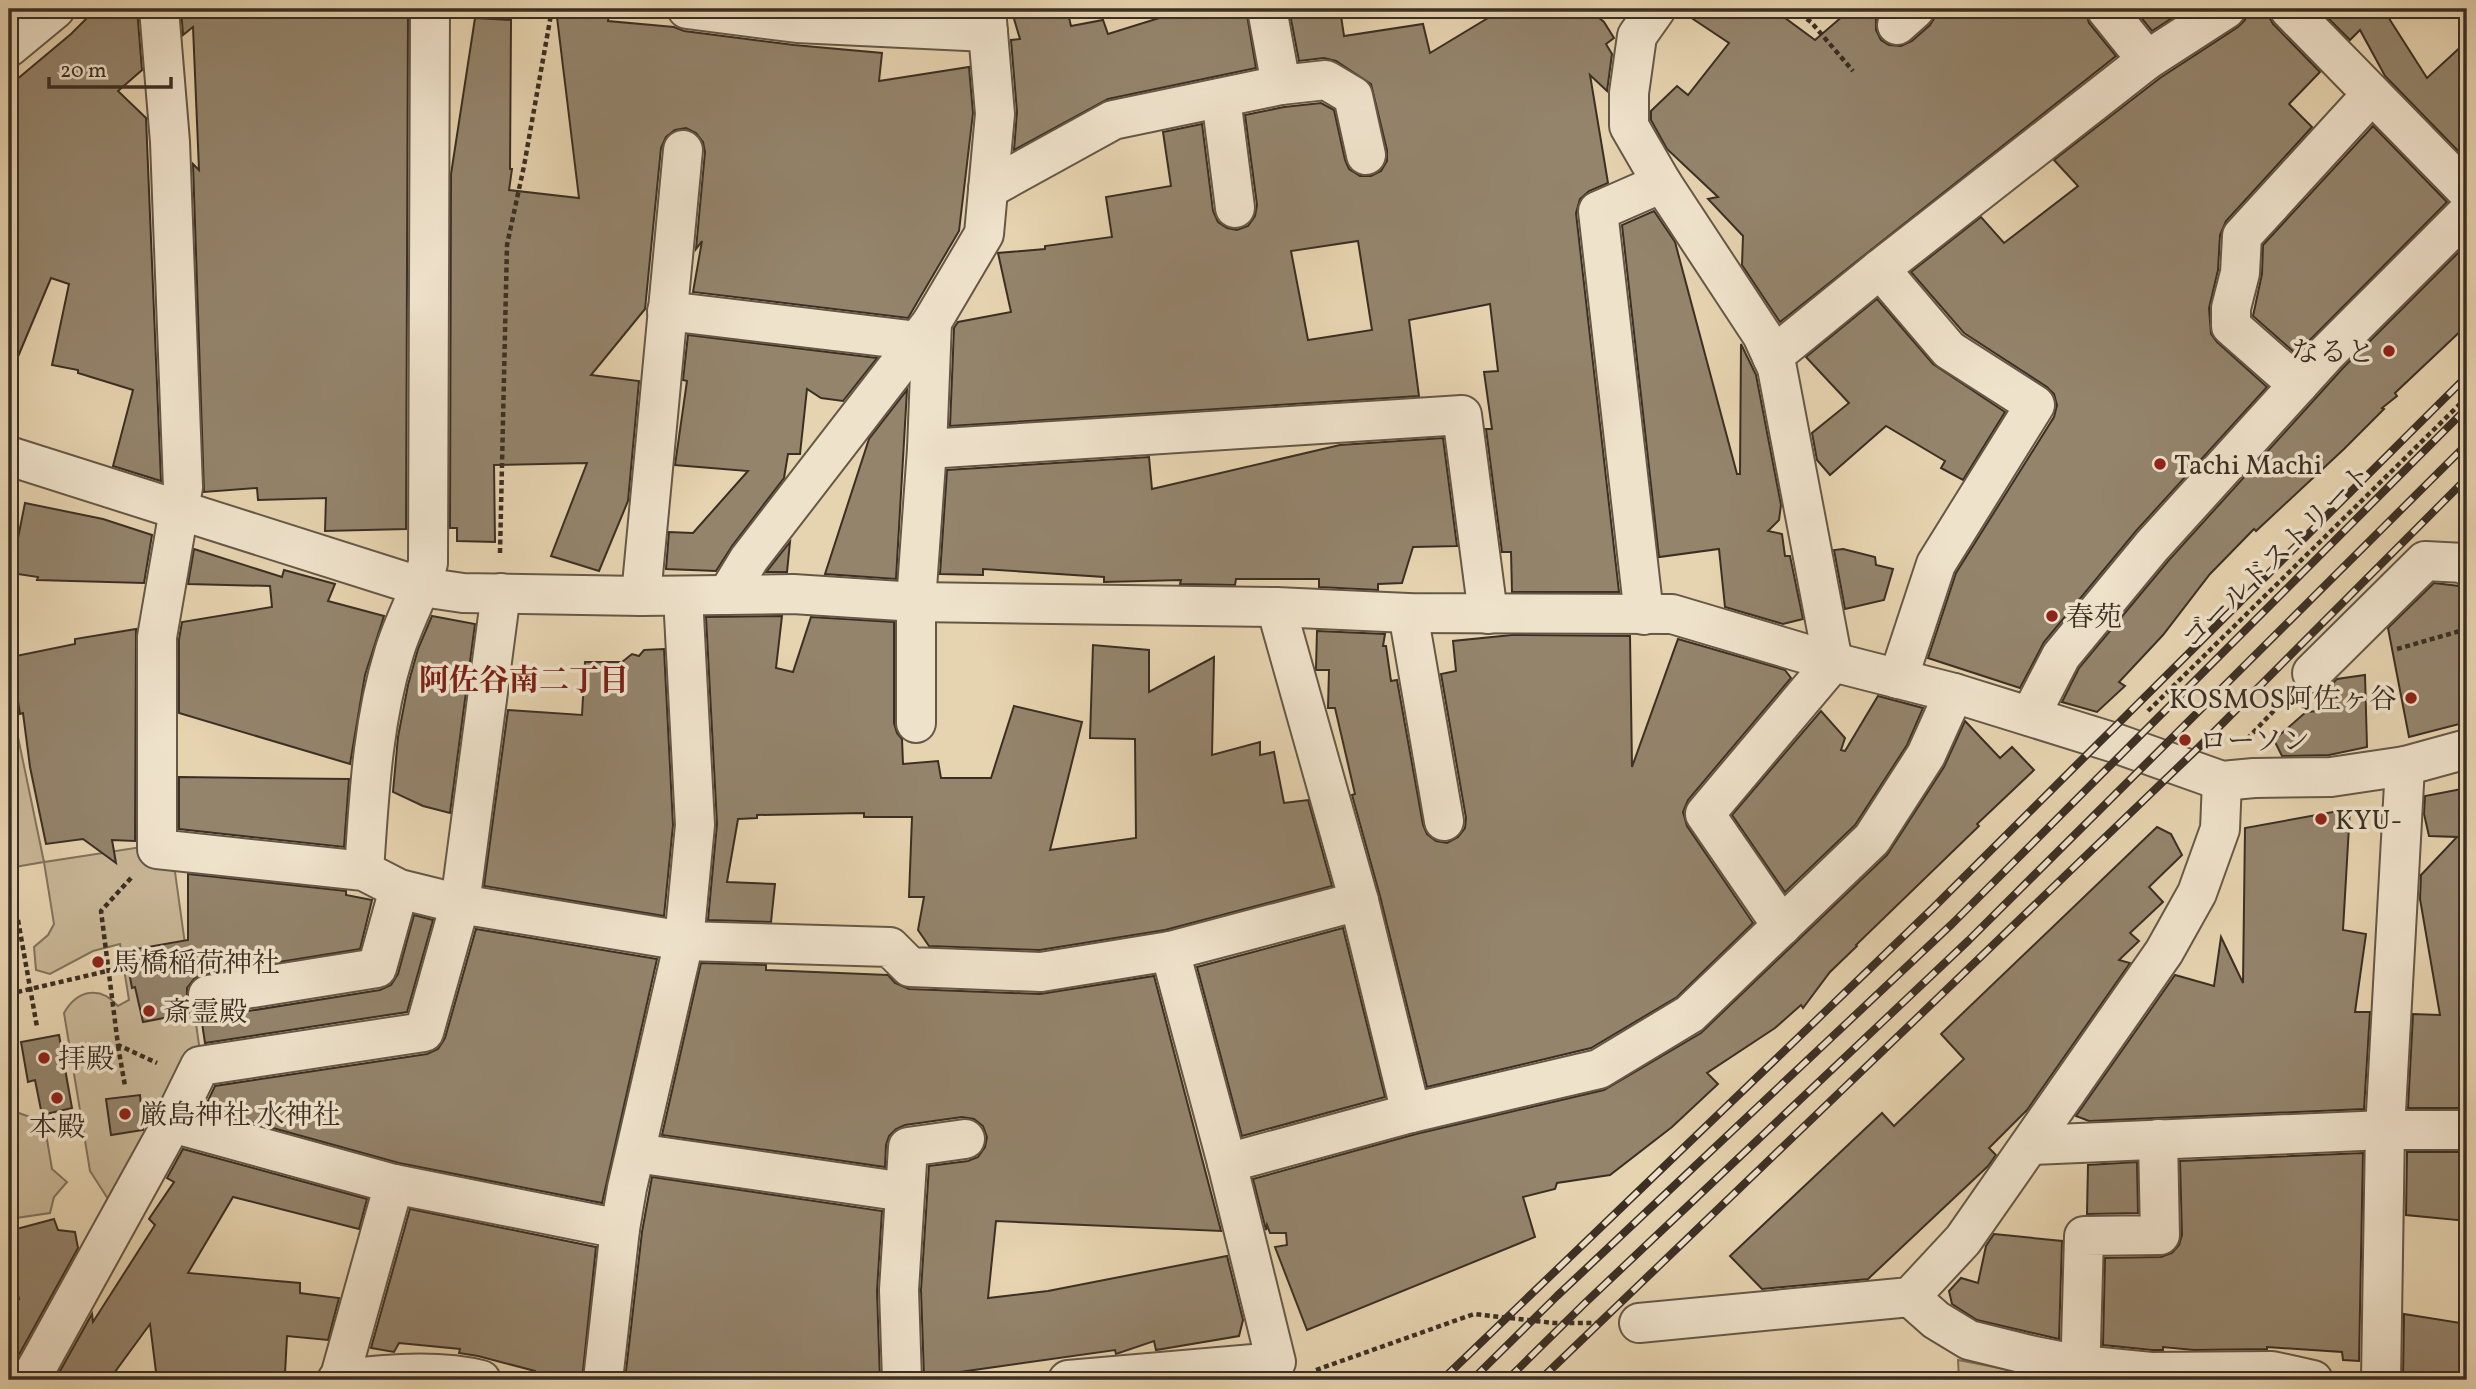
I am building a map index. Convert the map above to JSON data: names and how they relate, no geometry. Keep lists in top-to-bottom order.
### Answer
{
  "streets": {
    "path": ["ゴールドストリート"]
  },
  "districts": ["阿佐谷南二丁目"],
  "places": [
    "なると",
    "Tachi Machi",
    "春苑",
    "KOSMOS阿佐ヶ谷",
    "ローソン",
    "KYU-",
    "馬橋稲荷神社",
    "斎霊殿",
    "拝殿",
    "本殿",
    "厳島神社 水神社"
  ],
  "scale_bar": "20 m"
}
